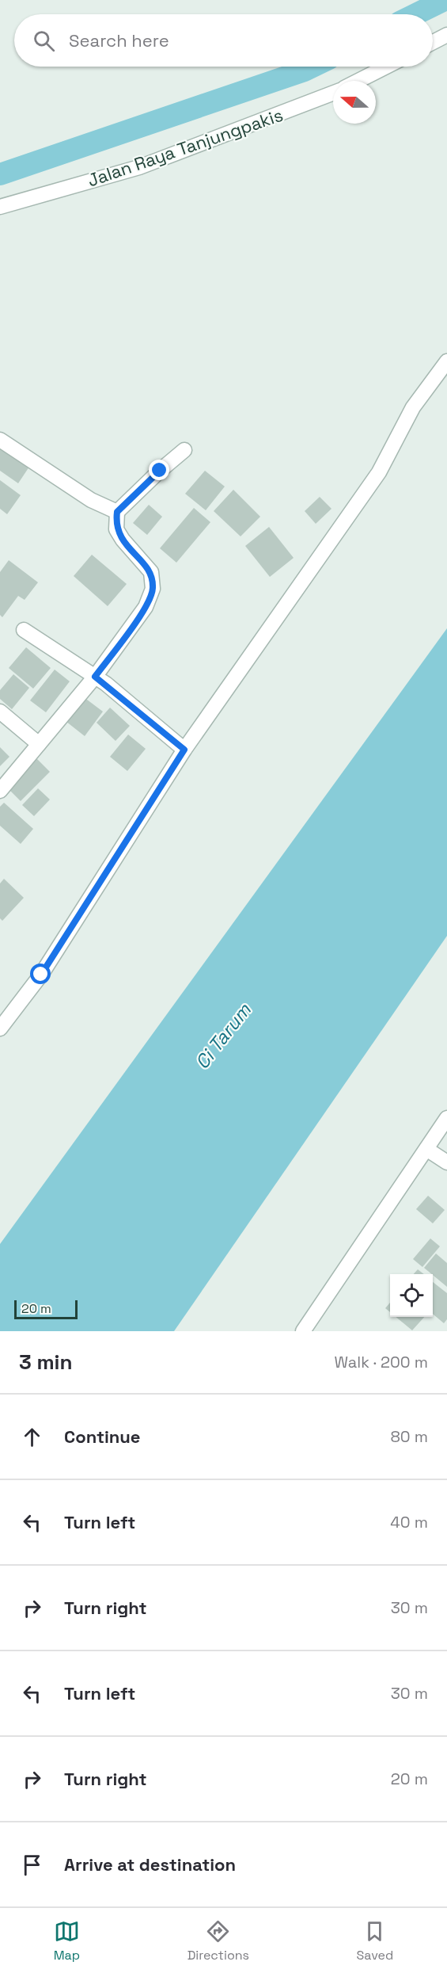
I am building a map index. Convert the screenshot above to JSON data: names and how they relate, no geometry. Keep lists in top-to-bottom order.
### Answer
{
  "streets": {
    "street": ["Jalan Raya Tanjungpakis"]
  },
  "water": ["Ci Tarum"],
  "scale_bar": "20 m",
  "north": "left",
  "page": {
    "search": "Search here",
    "scale": "20 m",
    "heading": ["3 min", "Walk · 200 m"],
    "list": [
      ["Continue", "80 m"],
      ["Turn left", "40 m"],
      ["Turn right", "30 m"],
      ["Turn left", "30 m"],
      ["Turn right", "20 m"],
      "Arrive at destination"
    ],
    "nav": ["Map", "Directions", "Saved"]
  }
}
